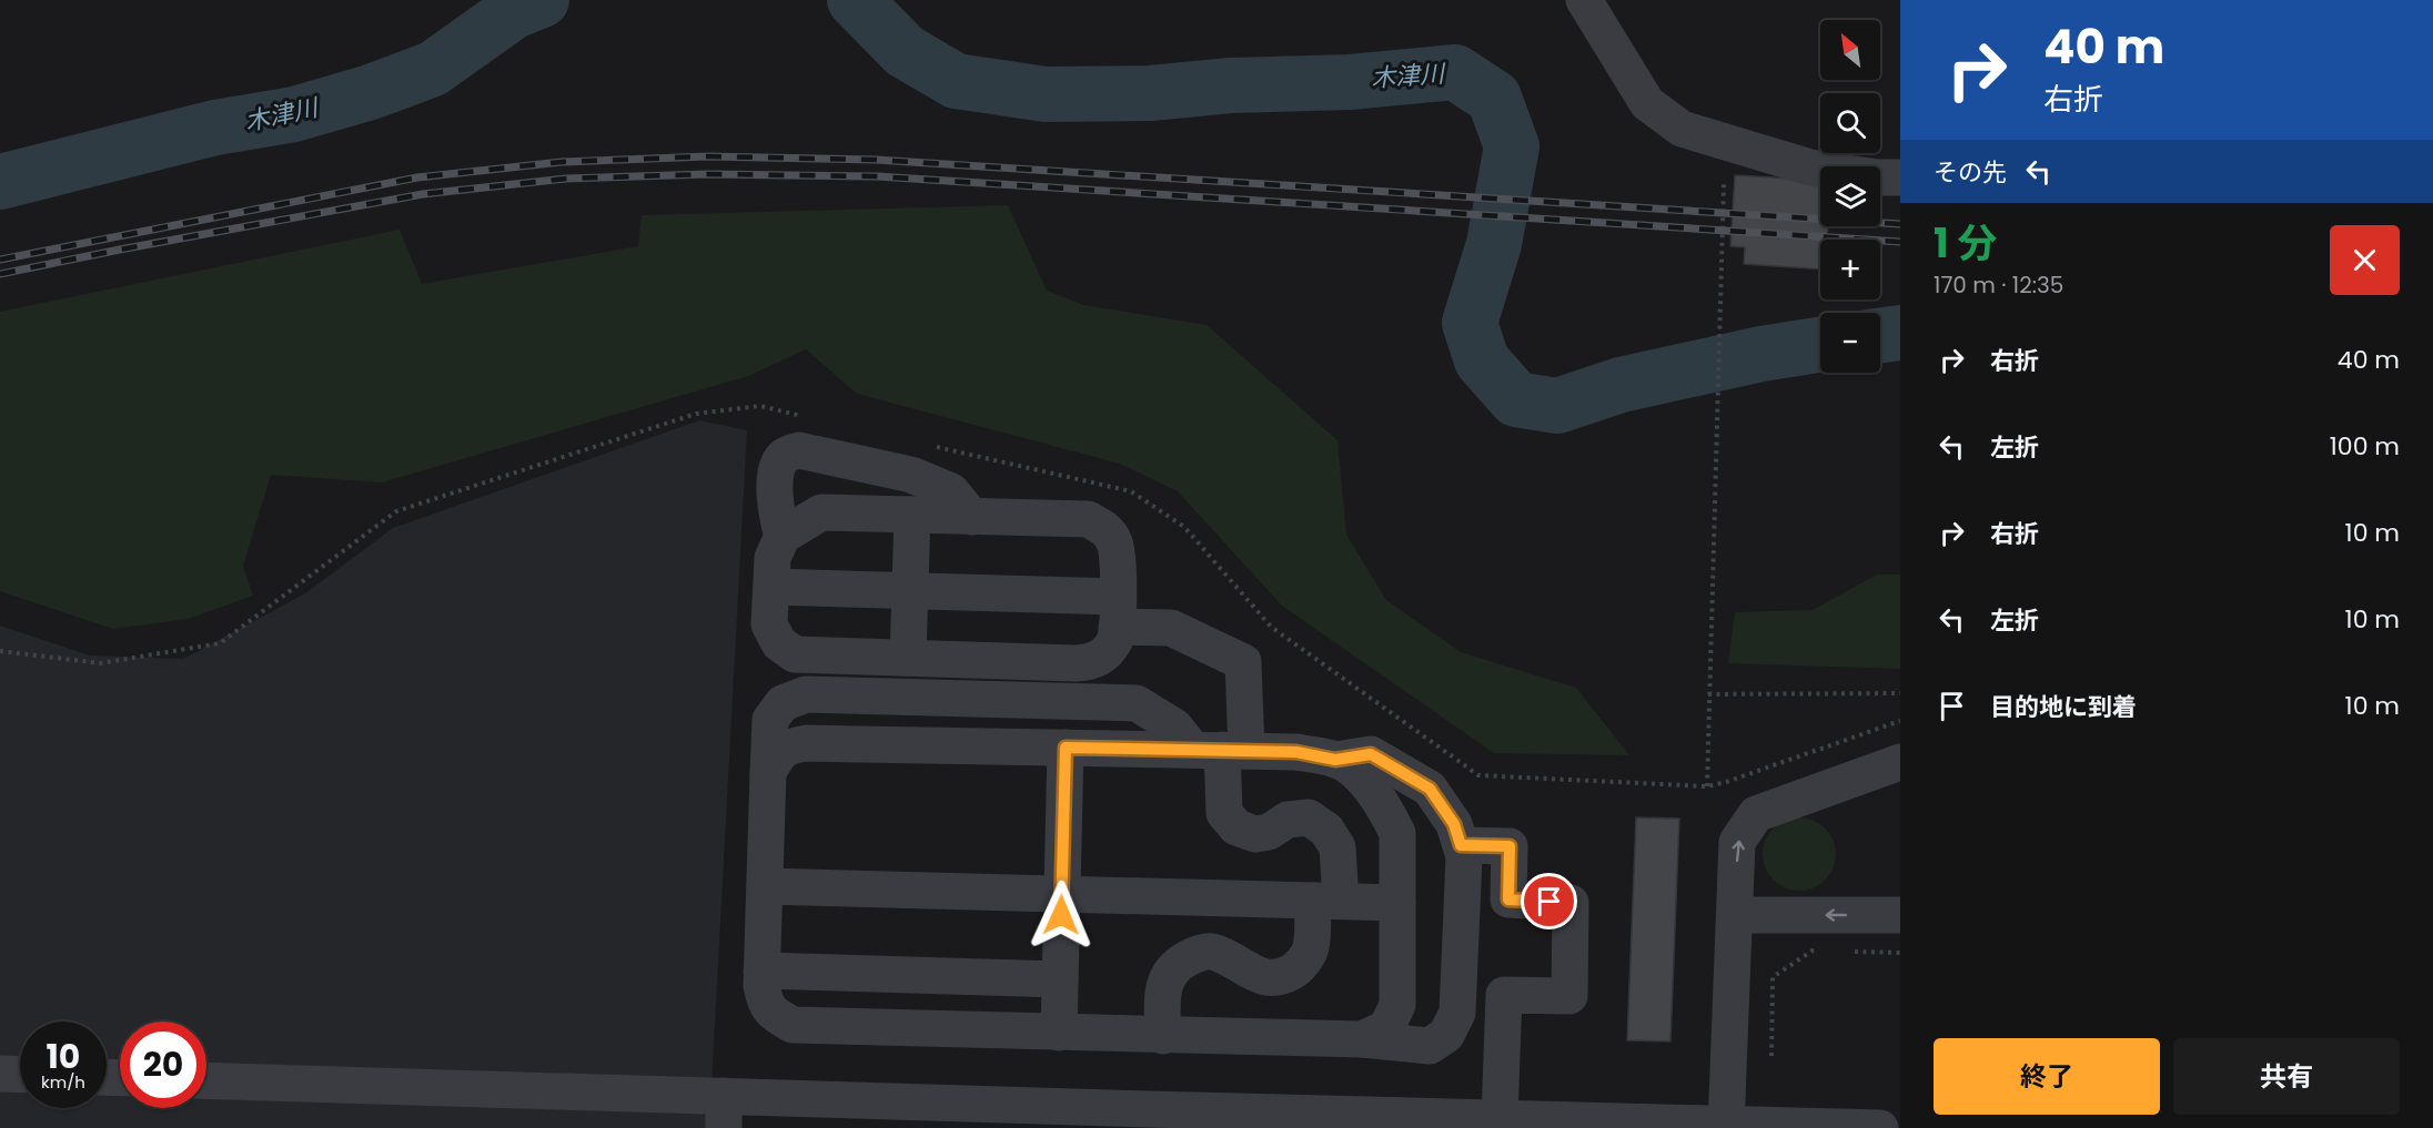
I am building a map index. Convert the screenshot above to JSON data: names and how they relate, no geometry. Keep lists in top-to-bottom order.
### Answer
{
  "water": ["木津川"],
  "north": "top left",
  "page": {
    "turn": ["40 m", "右折"],
    "map_buttons": ["+", "−"],
    "then": "その先",
    "heading": ["1 分", "170 m · 12:35"],
    "list": [
      {
        "name": "右折",
        "value": "40 m"
      },
      {
        "name": "左折",
        "value": "100 m"
      },
      {
        "name": "右折",
        "value": "10 m"
      },
      {
        "name": "左折",
        "value": "10 m"
      },
      {
        "name": "目的地に到着",
        "value": "10 m"
      }
    ],
    "speed": "10 km/h",
    "limit": "20",
    "buttons": ["終了", "共有"]
  }
}
